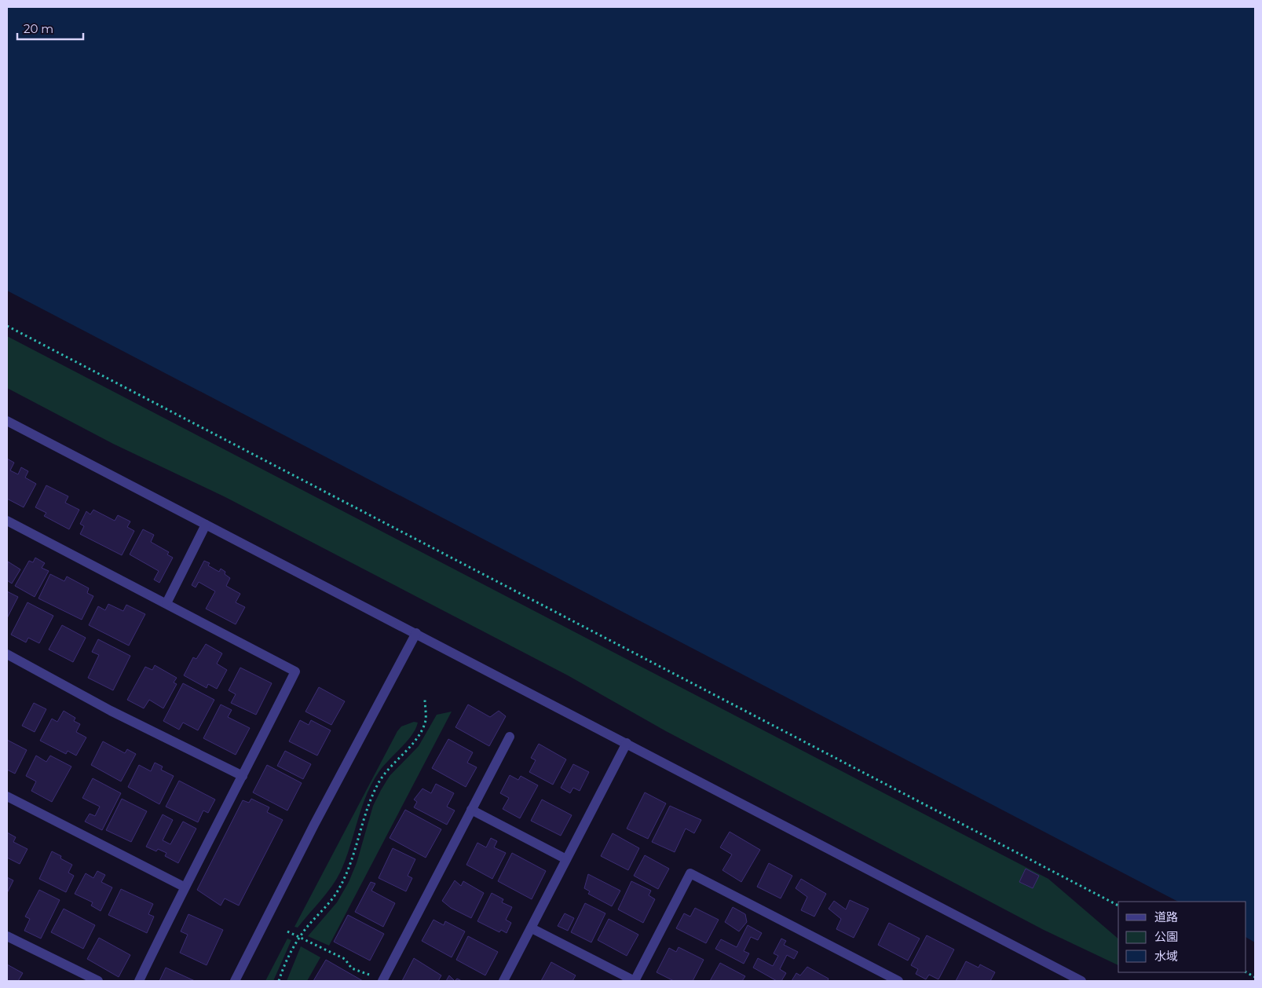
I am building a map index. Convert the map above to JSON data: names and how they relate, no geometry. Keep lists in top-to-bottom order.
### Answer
{
  "legend": ["道路", "公園", "水域"],
  "scale_bar": "20 m"
}
